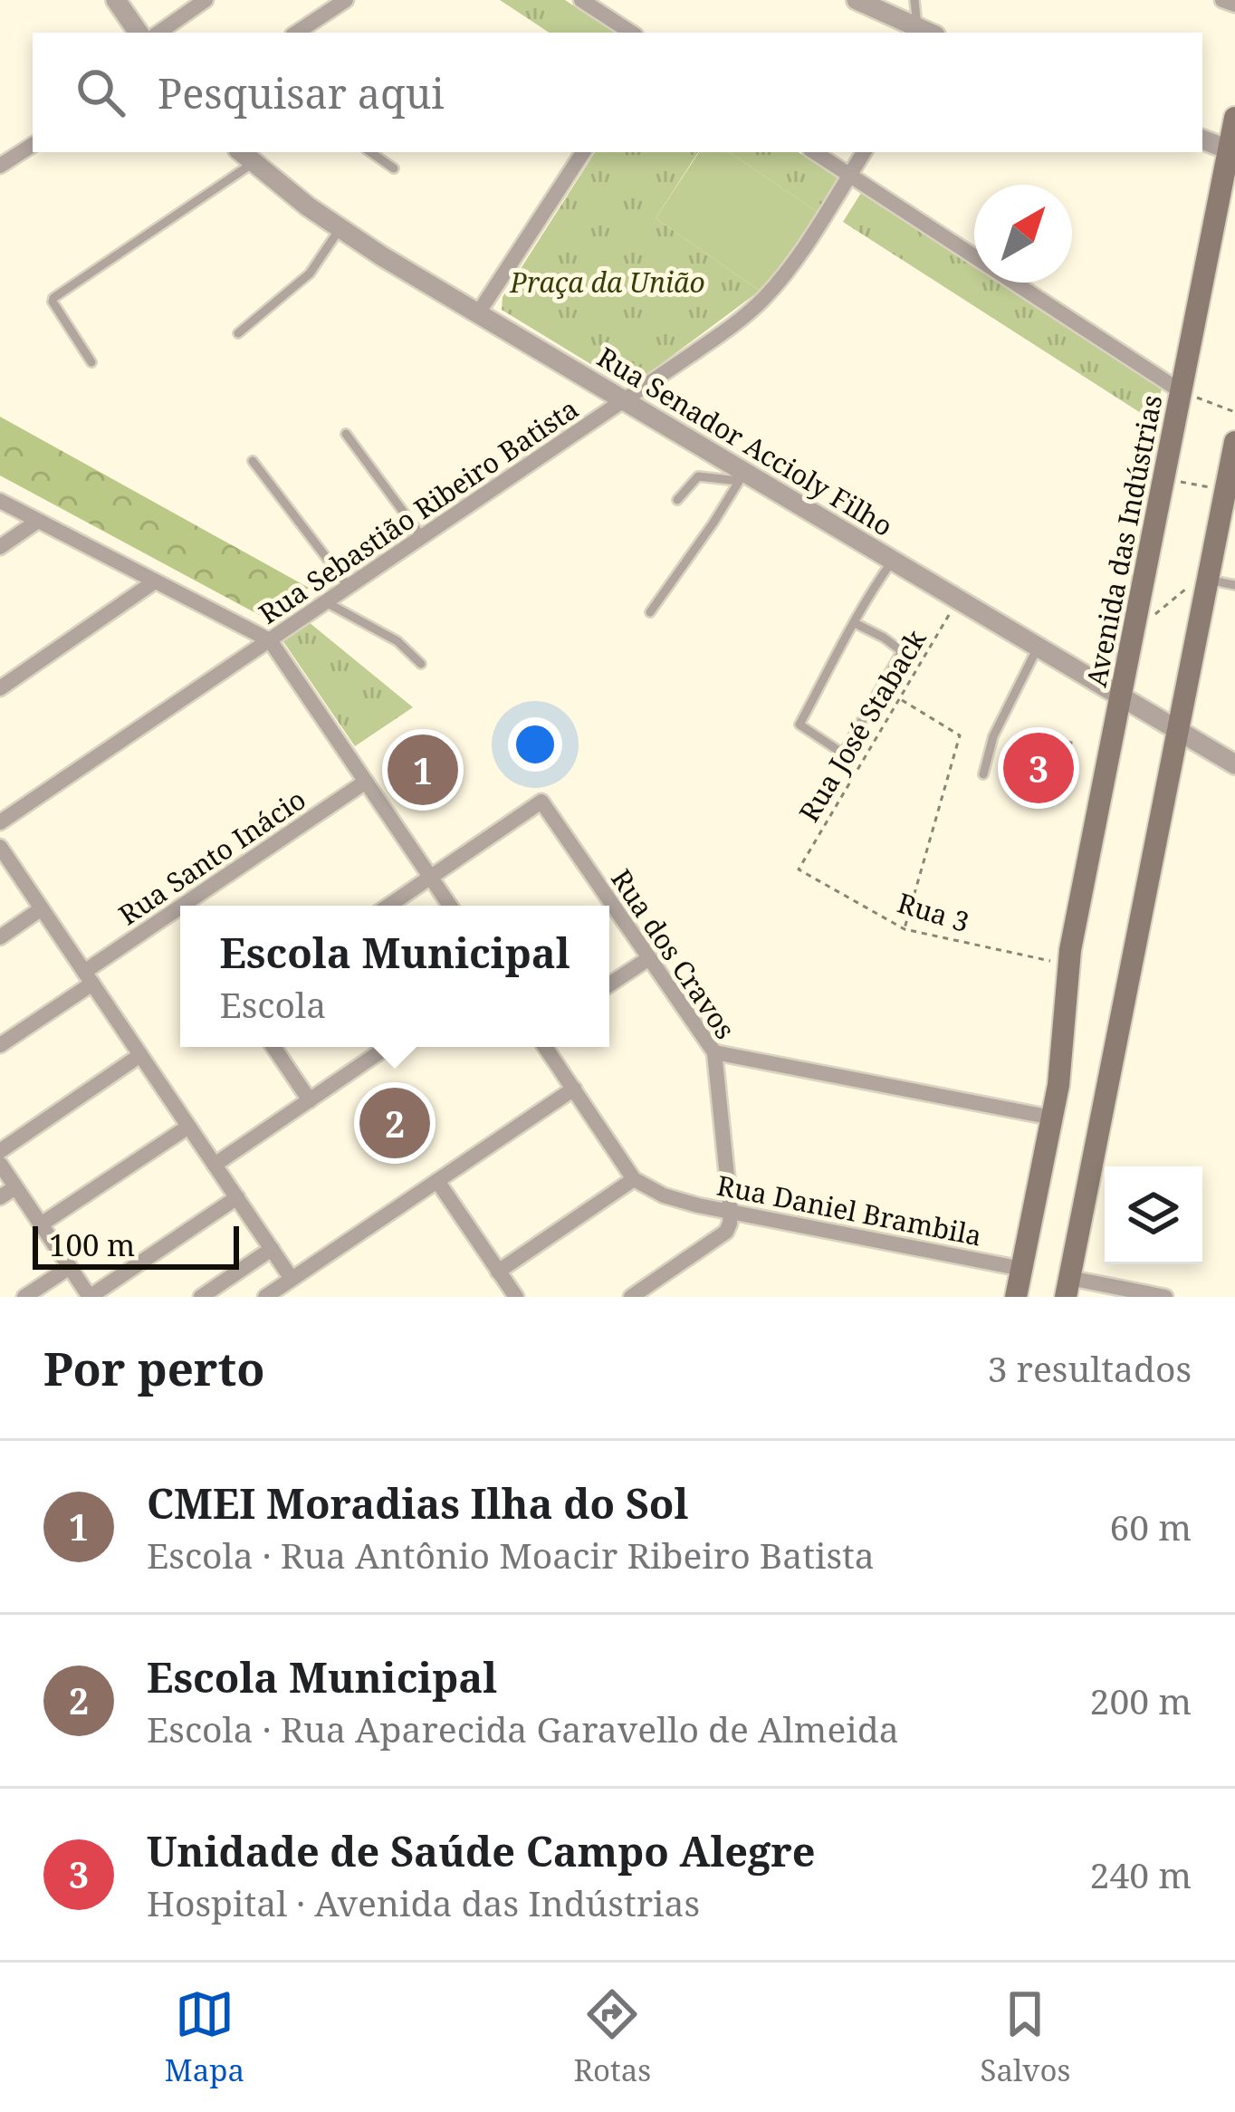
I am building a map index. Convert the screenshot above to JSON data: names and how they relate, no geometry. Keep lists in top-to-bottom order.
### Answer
{
  "streets": {
    "main road": ["Avenida das Indústrias"],
    "street": [
      "Rua Senador Accioly Filho",
      "Rua Sebastião Ribeiro Batista",
      "Rua Santo Inácio",
      "Rua dos Cravos",
      "Rua Daniel Brambila"
    ],
    "path": ["Rua José Staback", "Rua 3"]
  },
  "crossings": [
    ["Rua Senador Accioly Filho", "Rua Sebastião Ribeiro Batista"],
    ["Rua Senador Accioly Filho", "Avenida das Indústrias"],
    ["Rua Senador Accioly Filho", "Rua José Staback"],
    ["Avenida das Indústrias", "Rua 3"],
    ["Avenida das Indústrias", "Rua Daniel Brambila"],
    ["Rua José Staback", "Rua 3"],
    ["Rua dos Cravos", "Rua Daniel Brambila"]
  ],
  "parks": ["Praça da União"],
  "scale_bar": "100 m",
  "north": "top right",
  "page": {
    "search": "Pesquisar aqui",
    "pins": ["3", "1", "2"],
    "popup": ["Escola Municipal", "Escola"],
    "scale": "100 m",
    "heading": ["Por perto", "3 resultados"],
    "list": [
      {
        "mark": "1",
        "name": "CMEI Moradias Ilha do Sol",
        "note": "Escola · Rua Antônio Moacir Ribeiro Batista",
        "value": "60 m"
      },
      {
        "mark": "2",
        "name": "Escola Municipal",
        "note": "Escola · Rua Aparecida Garavello de Almeida",
        "value": "200 m"
      },
      {
        "mark": "3",
        "name": "Unidade de Saúde Campo Alegre",
        "note": "Hospital · Avenida das Indústrias",
        "value": "240 m"
      }
    ],
    "nav": ["Mapa", "Rotas", "Salvos"]
  }
}
